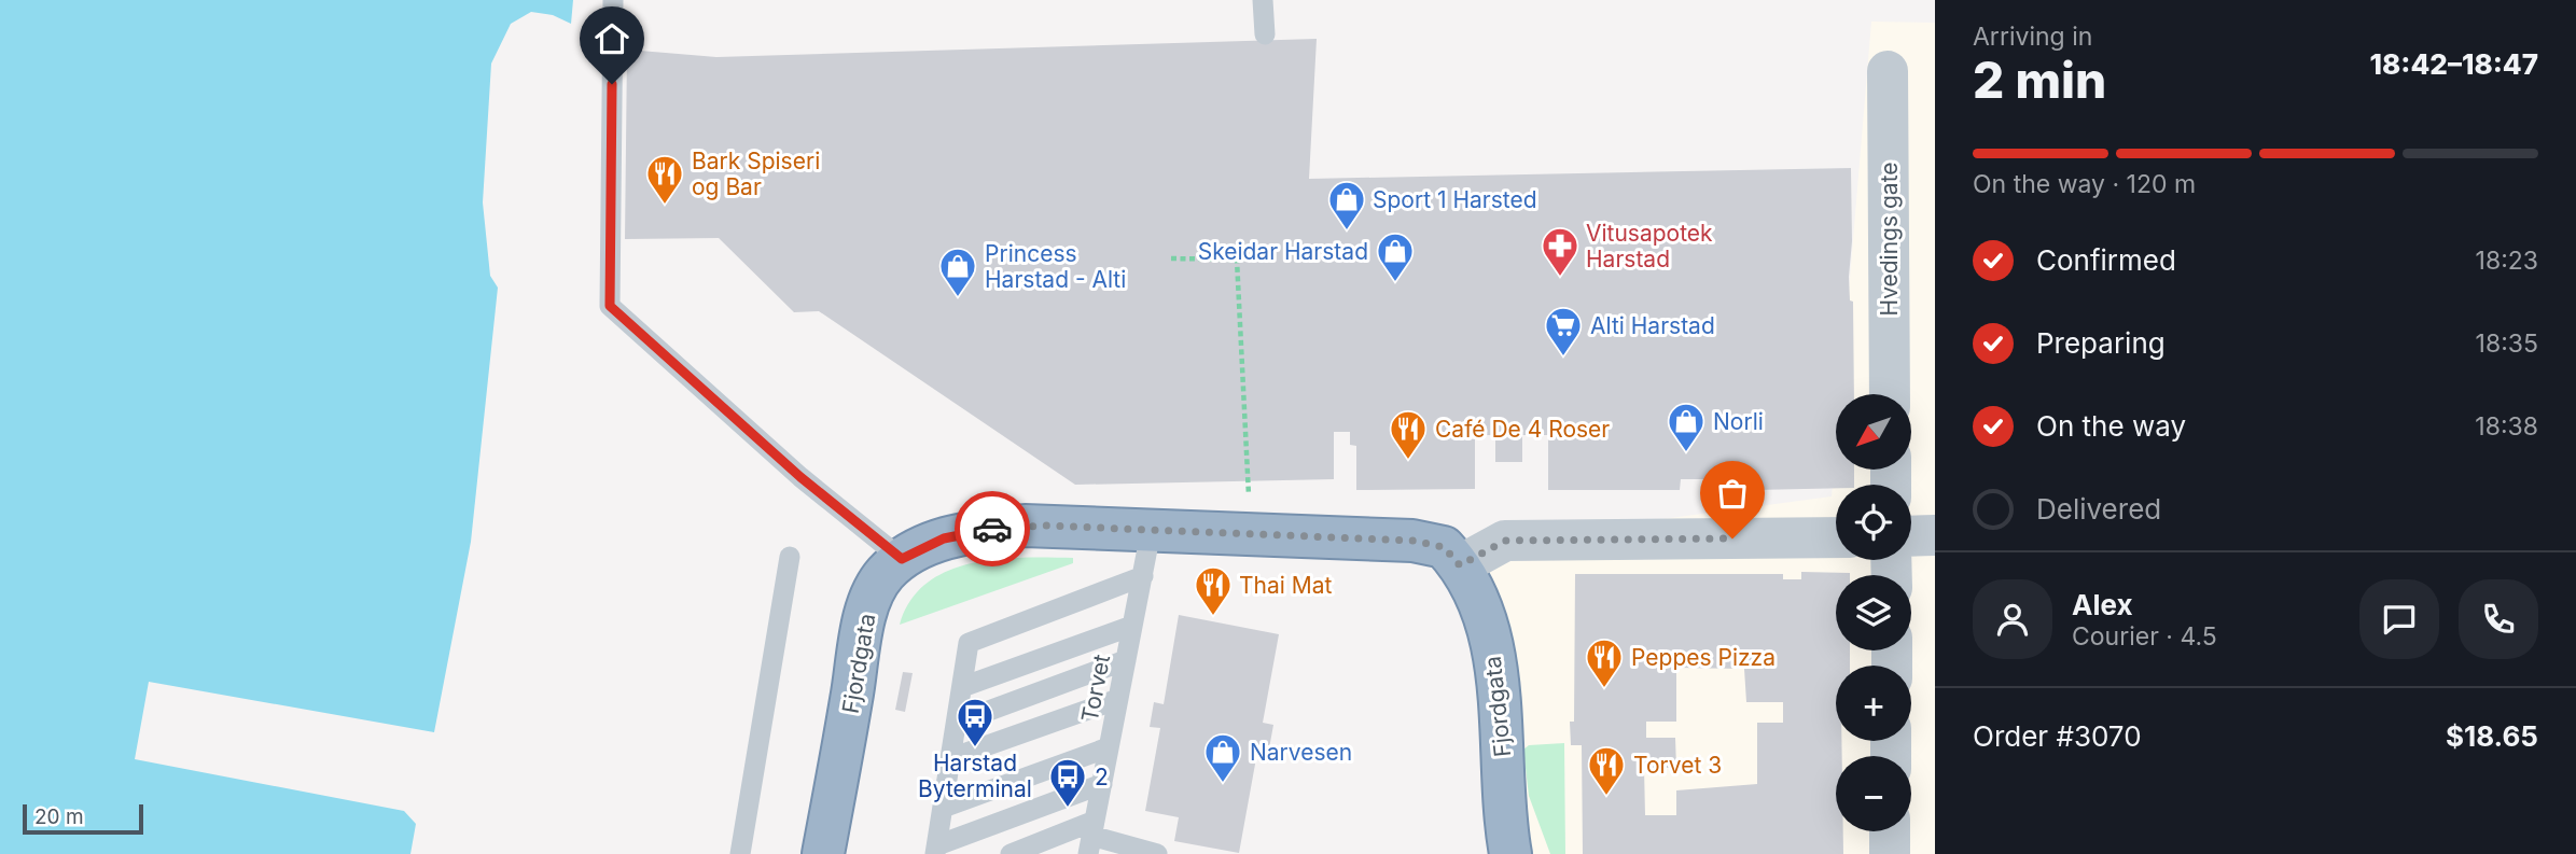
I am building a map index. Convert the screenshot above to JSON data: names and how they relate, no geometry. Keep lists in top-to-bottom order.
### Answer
{
  "streets": {
    "highway": ["Fjordgata"],
    "street": ["Hvedings gate"],
    "lane": ["Torvet"]
  },
  "crossings": [
    ["Fjordgata", "Torvet"]
  ],
  "places": {
    "restaurant": [
      "Bark Spiseri og Bar",
      "Café De 4 Roser",
      "Thai Mat",
      "Peppes Pizza",
      "Torvet 3"
    ],
    "shop": [
      "Sport 1 Harsted",
      "Skeidar Harstad",
      "Princess Harstad - Alti",
      "Norli",
      "Narvesen"
    ],
    "pharmacy": ["Vitusapotek Harstad"],
    "supermarket": ["Alti Harstad"],
    "bus stop": ["Harstad Byterminal", "2"]
  },
  "scale_bar": "20 m",
  "north": "bottom left",
  "page": {
    "heading": ["2 min", "Arriving in", "18:42–18:47"],
    "panel": [
      "Alex",
      "Courier · 4.5",
      "Order #3070",
      "$18.65"
    ],
    "bar": "On the way · 120 m",
    "list": [
      ["Confirmed", "18:23"],
      ["Preparing", "18:35"],
      ["On the way", "18:38"],
      "Delivered"
    ],
    "map_buttons": ["+", "−"],
    "scale": "20 m"
  }
}
